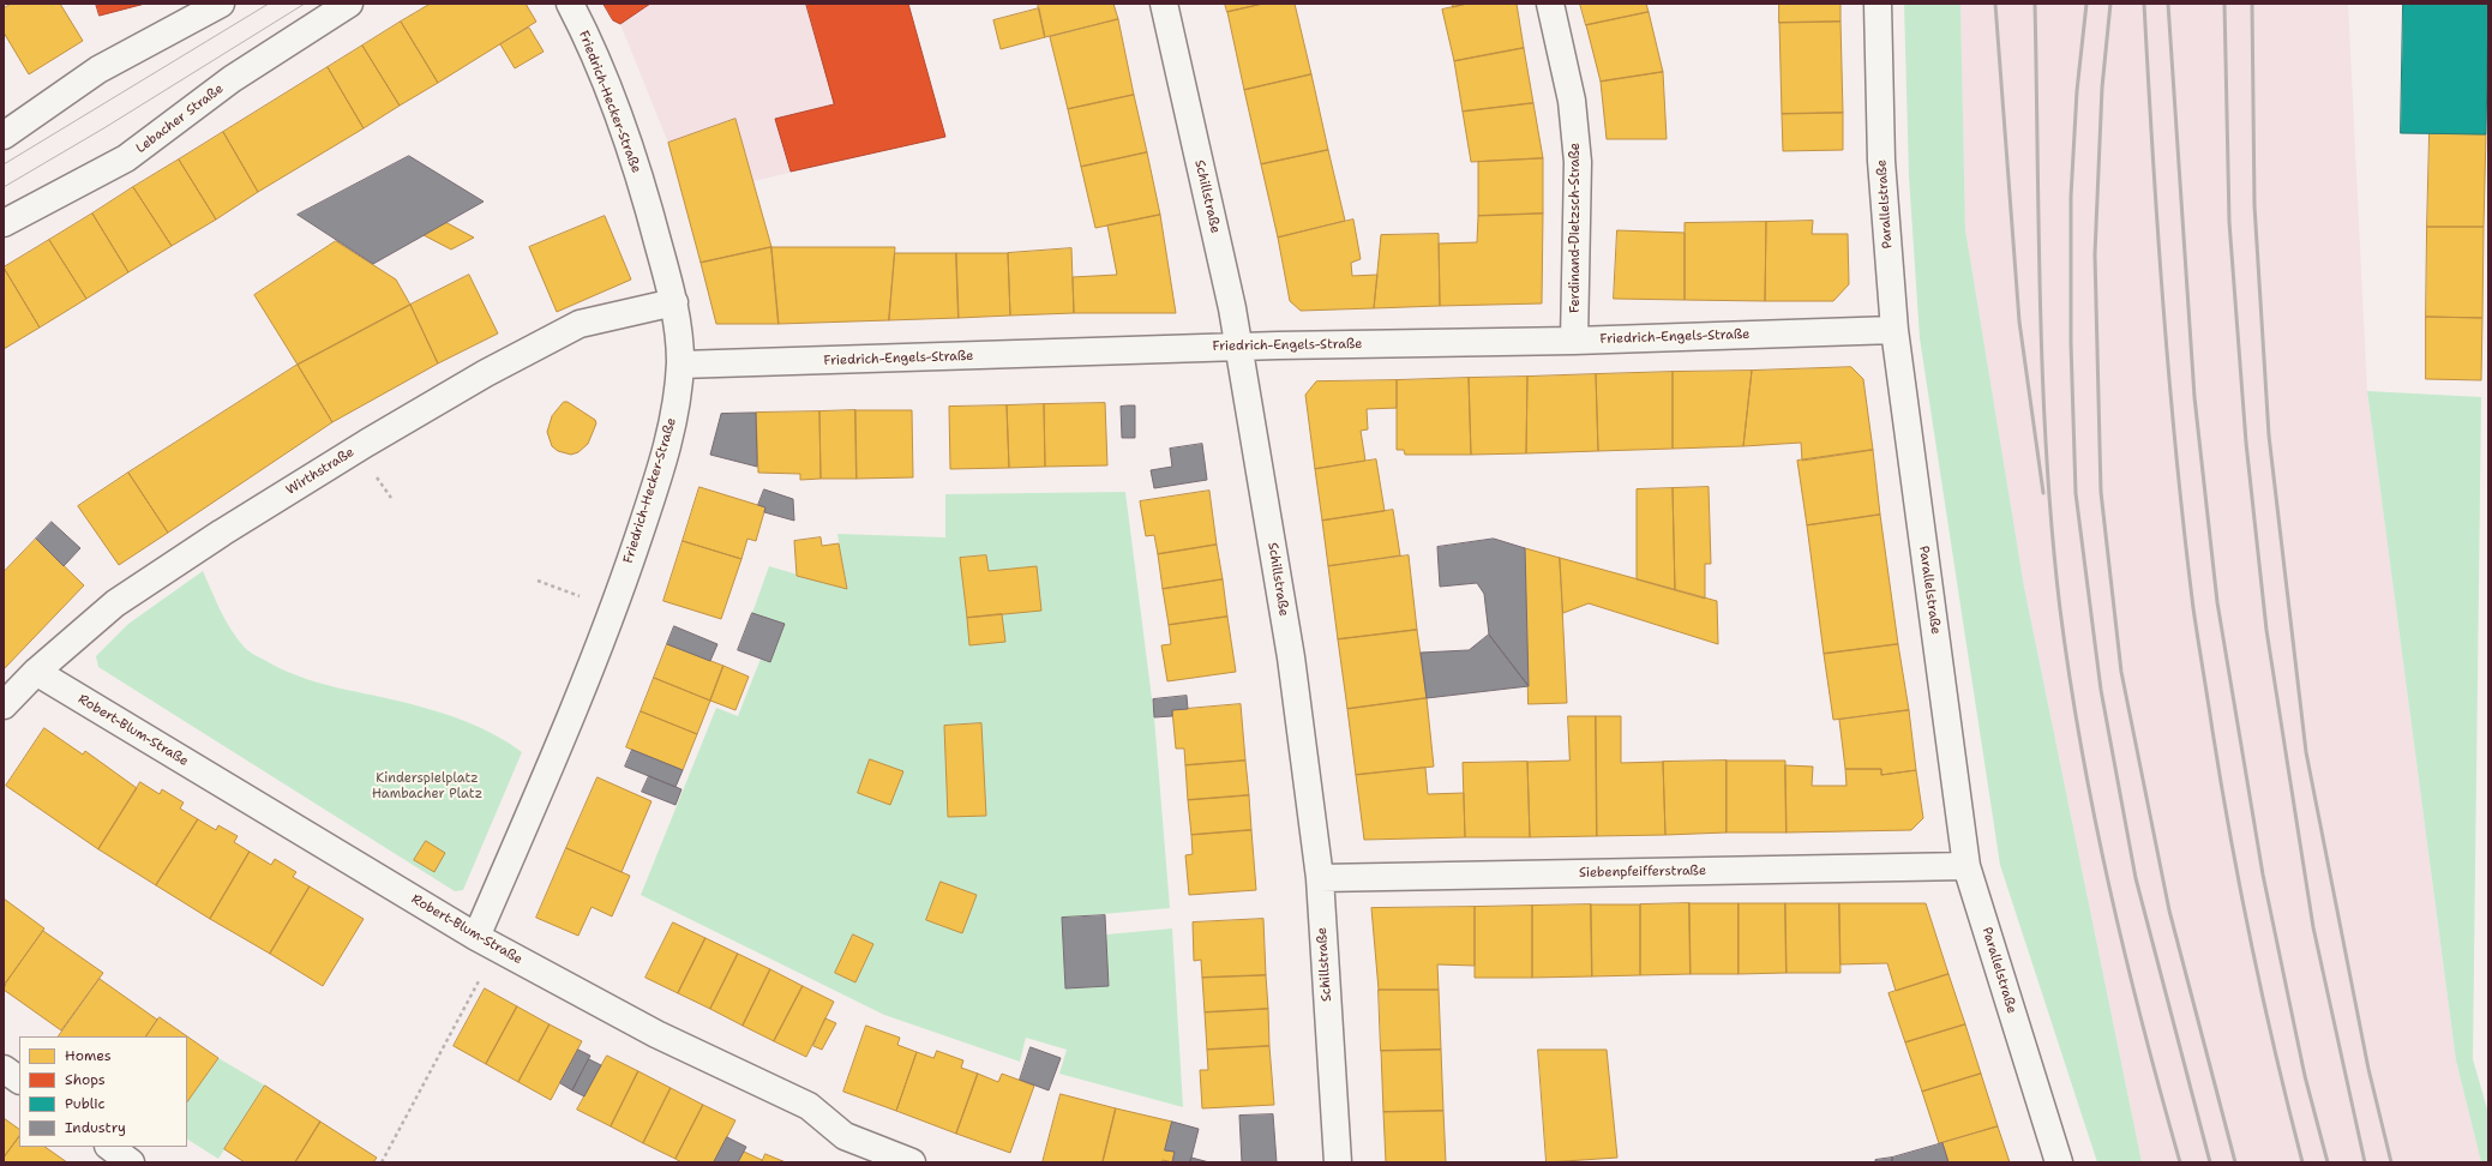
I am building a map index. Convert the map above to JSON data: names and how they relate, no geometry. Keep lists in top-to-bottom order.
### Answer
{
  "streets": {
    "street": [
      "Friedrich-Hecker-Straße",
      "Lebacher Straße",
      "Schillstraße",
      "Parallelstraße",
      "Ferdinand-Dietzsch-Straße",
      "Friedrich-Engels-Straße",
      "Wirthstraße",
      "Robert-Blum-Straße",
      "Siebenpfeifferstraße"
    ]
  },
  "crossings": [
    ["Friedrich-Hecker-Straße", "Friedrich-Engels-Straße"],
    ["Friedrich-Hecker-Straße", "Wirthstraße"],
    ["Friedrich-Hecker-Straße", "Robert-Blum-Straße"],
    ["Schillstraße", "Friedrich-Engels-Straße"],
    ["Schillstraße", "Siebenpfeifferstraße"],
    ["Parallelstraße", "Friedrich-Engels-Straße"],
    ["Parallelstraße", "Siebenpfeifferstraße"],
    ["Ferdinand-Dietzsch-Straße", "Friedrich-Engels-Straße"],
    ["Wirthstraße", "Robert-Blum-Straße"]
  ],
  "parks": ["Kinderspielplatz Hambacher Platz"],
  "legend": [
    "Homes",
    "Shops",
    "Public",
    "Industry"
  ]
}
